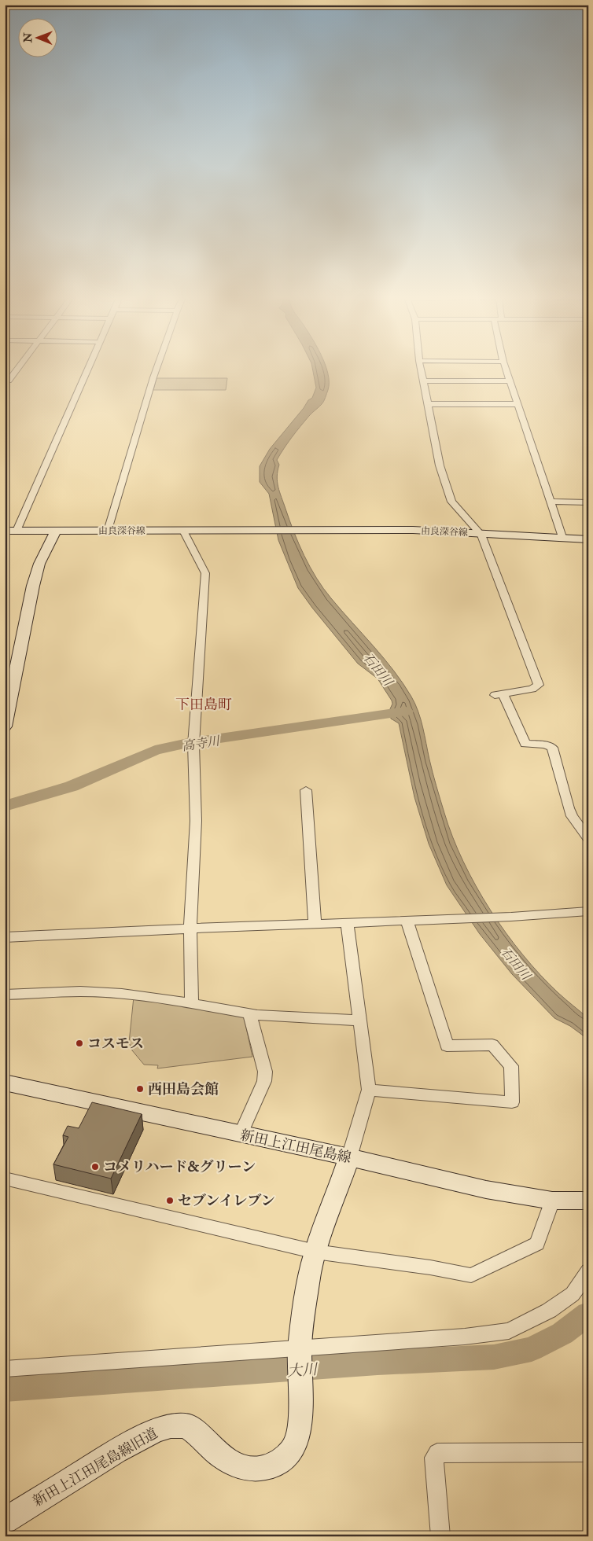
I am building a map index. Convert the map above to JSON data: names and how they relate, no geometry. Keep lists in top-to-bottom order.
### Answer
{
  "streets": {
    "main road": ["由良深谷線", "新田上江田尾島線", "新田上江田尾島線旧道"]
  },
  "crossings": [
    ["新田上江田尾島線", "新田上江田尾島線旧道"]
  ],
  "districts": ["下田島町"],
  "water": ["石田川", "高寺川", "大川"],
  "places": [
    "コスモス",
    "西田島会館",
    "コメリハード&グリーン",
    "セブンイレブン"
  ],
  "north": "left"
}
